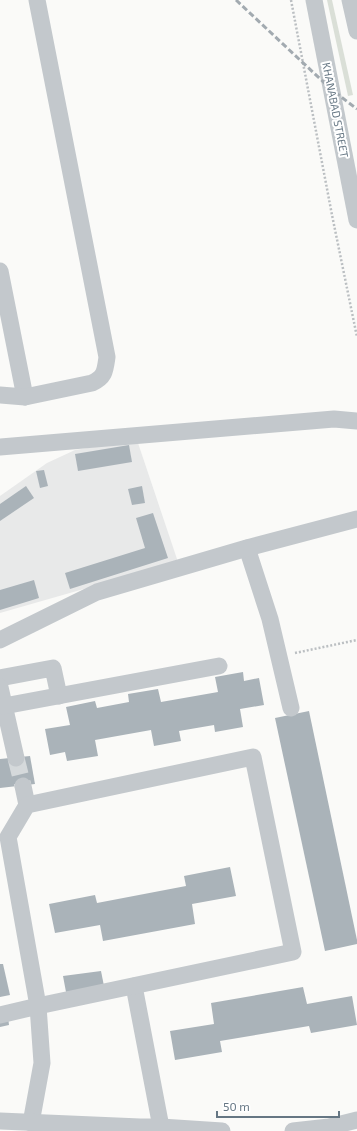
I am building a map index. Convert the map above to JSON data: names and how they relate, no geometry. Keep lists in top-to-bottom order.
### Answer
{
  "streets": {
    "street": ["KHANABAD STREET"]
  },
  "scale_bar": "50 m"
}
